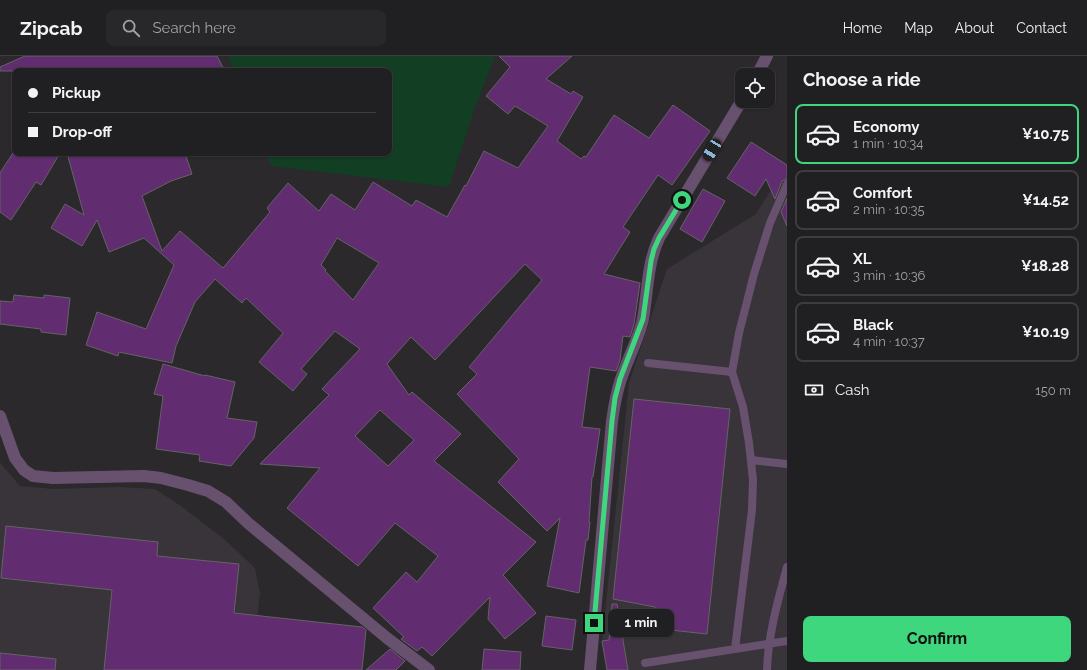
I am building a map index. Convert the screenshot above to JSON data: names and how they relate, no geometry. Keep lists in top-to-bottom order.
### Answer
{
  "page": {
    "header": "Zipcab",
    "search": "Search here",
    "nav": [
      "Home",
      "Map",
      "About",
      "Contact"
    ],
    "heading": "Choose a ride",
    "banner": ["Pickup", "Drop-off"],
    "list": [
      {
        "name": "Economy",
        "note": "1 min · 10:34",
        "value": "¥10.75"
      },
      {
        "name": "Comfort",
        "note": "2 min · 10:35",
        "value": "¥14.52"
      },
      {
        "name": "XL",
        "note": "3 min · 10:36",
        "value": "¥18.28"
      },
      {
        "name": "Black",
        "note": "4 min · 10:37",
        "value": "¥10.19"
      }
    ],
    "pay": ["Cash", "150 m"],
    "buttons": "Confirm",
    "bubble": "1 min"
  }
}
